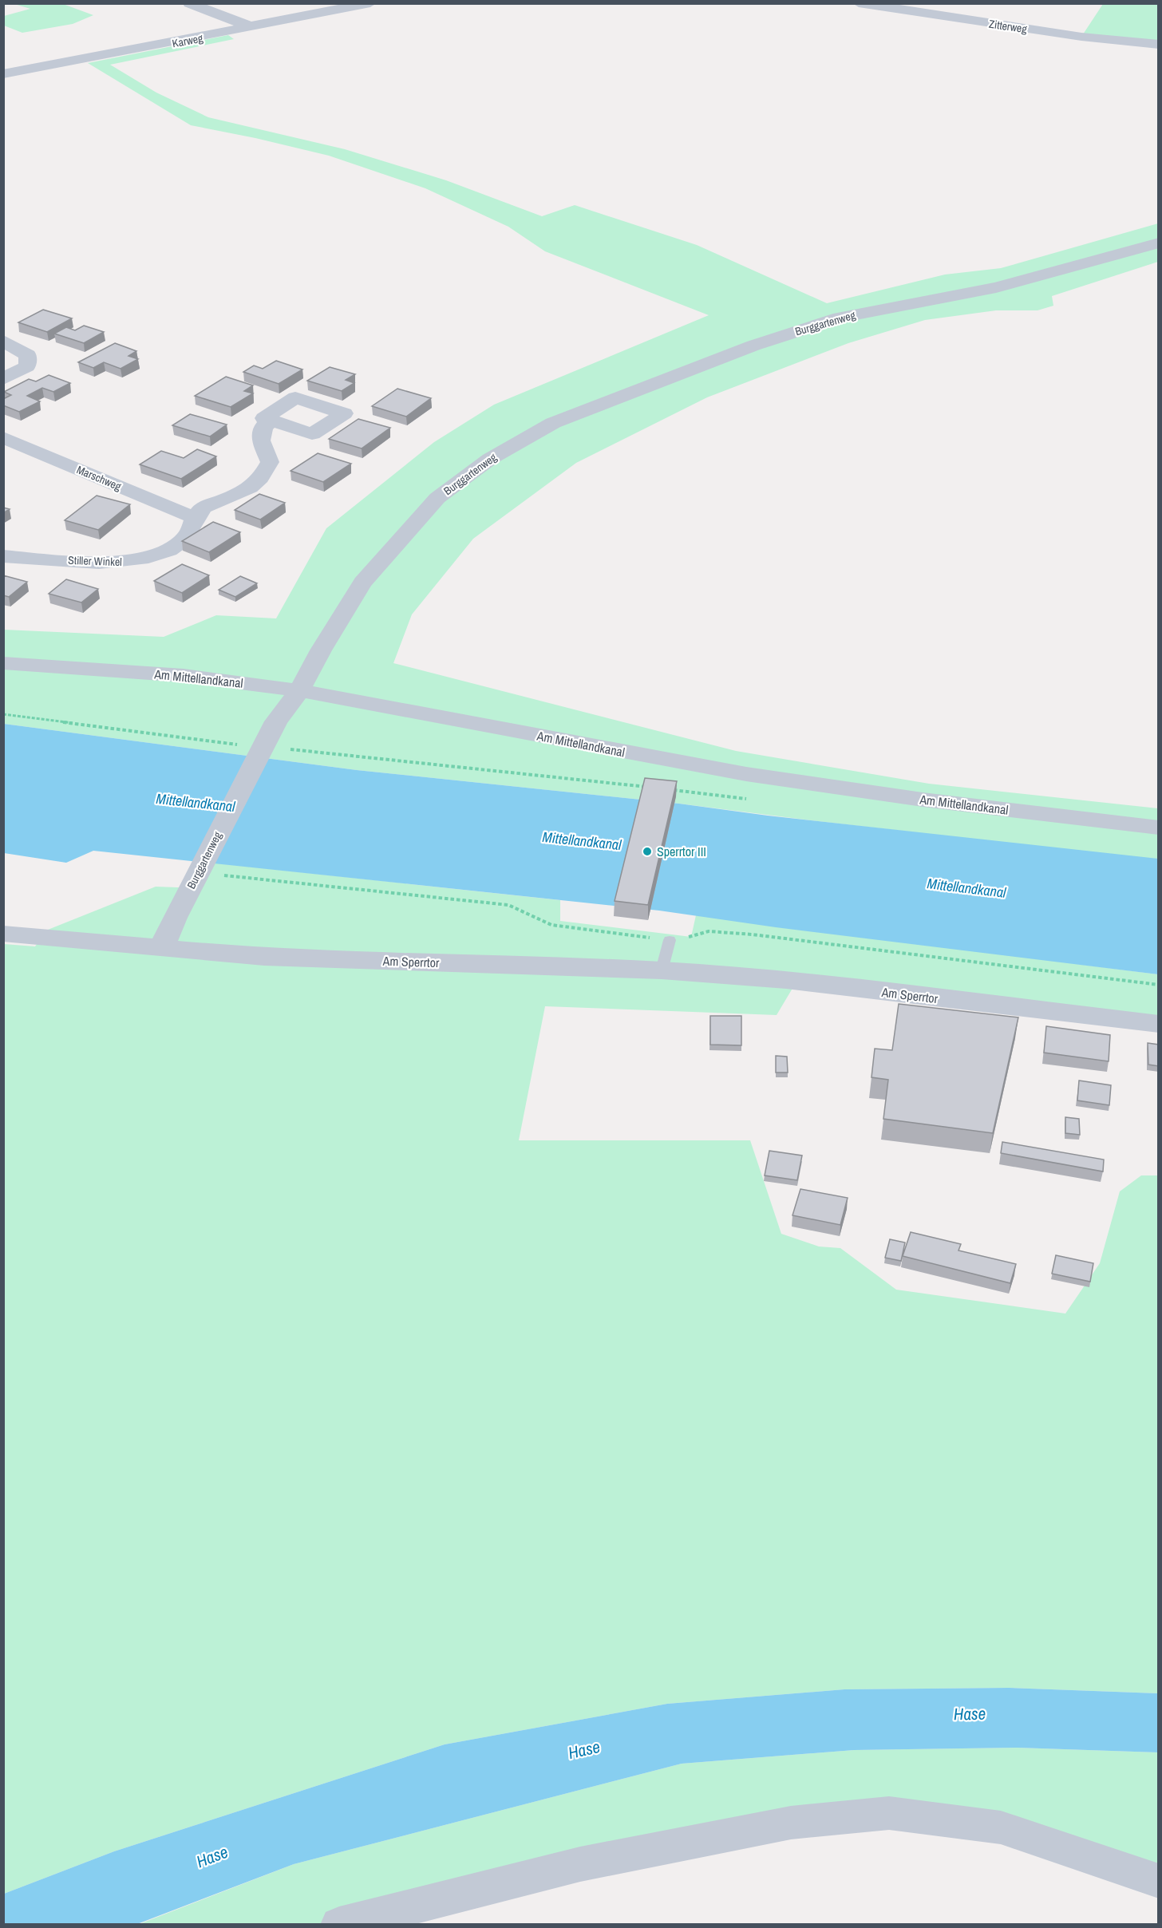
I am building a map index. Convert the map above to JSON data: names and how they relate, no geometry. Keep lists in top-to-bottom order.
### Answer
{
  "streets": {
    "street": [
      "Zitterweg",
      "Karweg",
      "Burggartenweg",
      "Marschweg",
      "Stiller Winkel",
      "Am Mittellandkanal",
      "Am Sperrtor"
    ]
  },
  "crossings": [
    ["Burggartenweg", "Am Mittellandkanal"],
    ["Burggartenweg", "Am Sperrtor"],
    ["Marschweg", "Stiller Winkel"]
  ],
  "water": ["Mittellandkanal", "Hase"],
  "places": ["Sperrtor III"]
}
